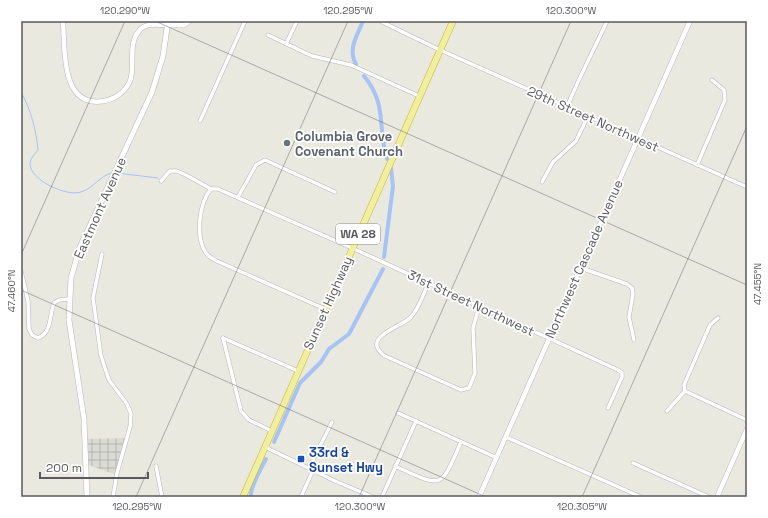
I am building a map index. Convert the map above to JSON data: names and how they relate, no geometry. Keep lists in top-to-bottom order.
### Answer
{
  "streets": {
    "highway": ["WA 28", "Sunset Highway"],
    "main road": ["Eastmont Avenue"],
    "street": ["29th Street Northwest", "Northwest Cascade Avenue", "31st Street Northwest"]
  },
  "crossings": [
    ["29th Street Northwest", "Northwest Cascade Avenue"],
    ["29th Street Northwest", "Sunset Highway"],
    ["Northwest Cascade Avenue", "31st Street Northwest"],
    ["Sunset Highway", "31st Street Northwest"]
  ],
  "places": {
    "other": ["Columbia Grove Covenant Church"],
    "transit": ["33rd & Sunset Hwy"]
  },
  "scale_bar": "200 m",
  "coordinates": [
    "120.290°W",
    "120.295°W",
    "120.300°W",
    "47.455°N",
    "47.460°N",
    "120.305°W"
  ]
}
